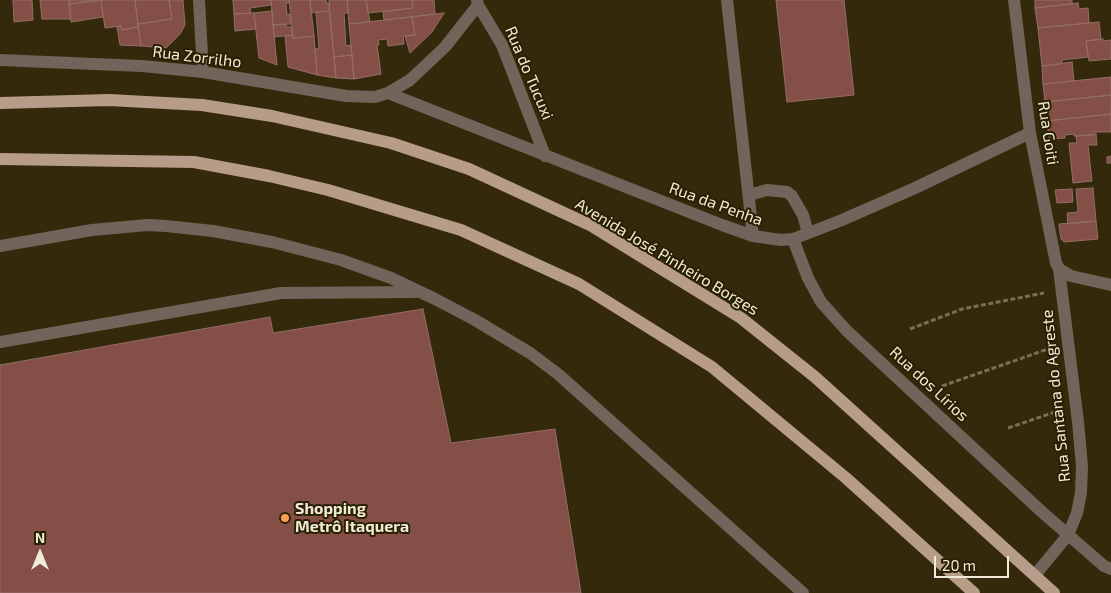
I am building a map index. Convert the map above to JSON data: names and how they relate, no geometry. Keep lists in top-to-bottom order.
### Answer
{
  "streets": {
    "main road": ["Avenida José Pinheiro Borges"],
    "street": [
      "Rua Zorrilho",
      "Rua do Tucuxi",
      "Rua Goiti",
      "Rua da Penha",
      "Rua dos Lírios",
      "Rua Santana do Agreste"
    ]
  },
  "crossings": [
    ["Rua Zorrilho", "Rua da Penha"],
    ["Rua do Tucuxi", "Rua da Penha"],
    ["Rua Goiti", "Rua da Penha"],
    ["Rua Goiti", "Rua Santana do Agreste"],
    ["Rua da Penha", "Rua dos Lírios"],
    ["Avenida José Pinheiro Borges", "Rua Santana do Agreste"],
    ["Rua dos Lírios", "Rua Santana do Agreste"]
  ],
  "places": ["Shopping Metrô Itaquera"],
  "scale_bar": "20 m",
  "north": "top"
}
